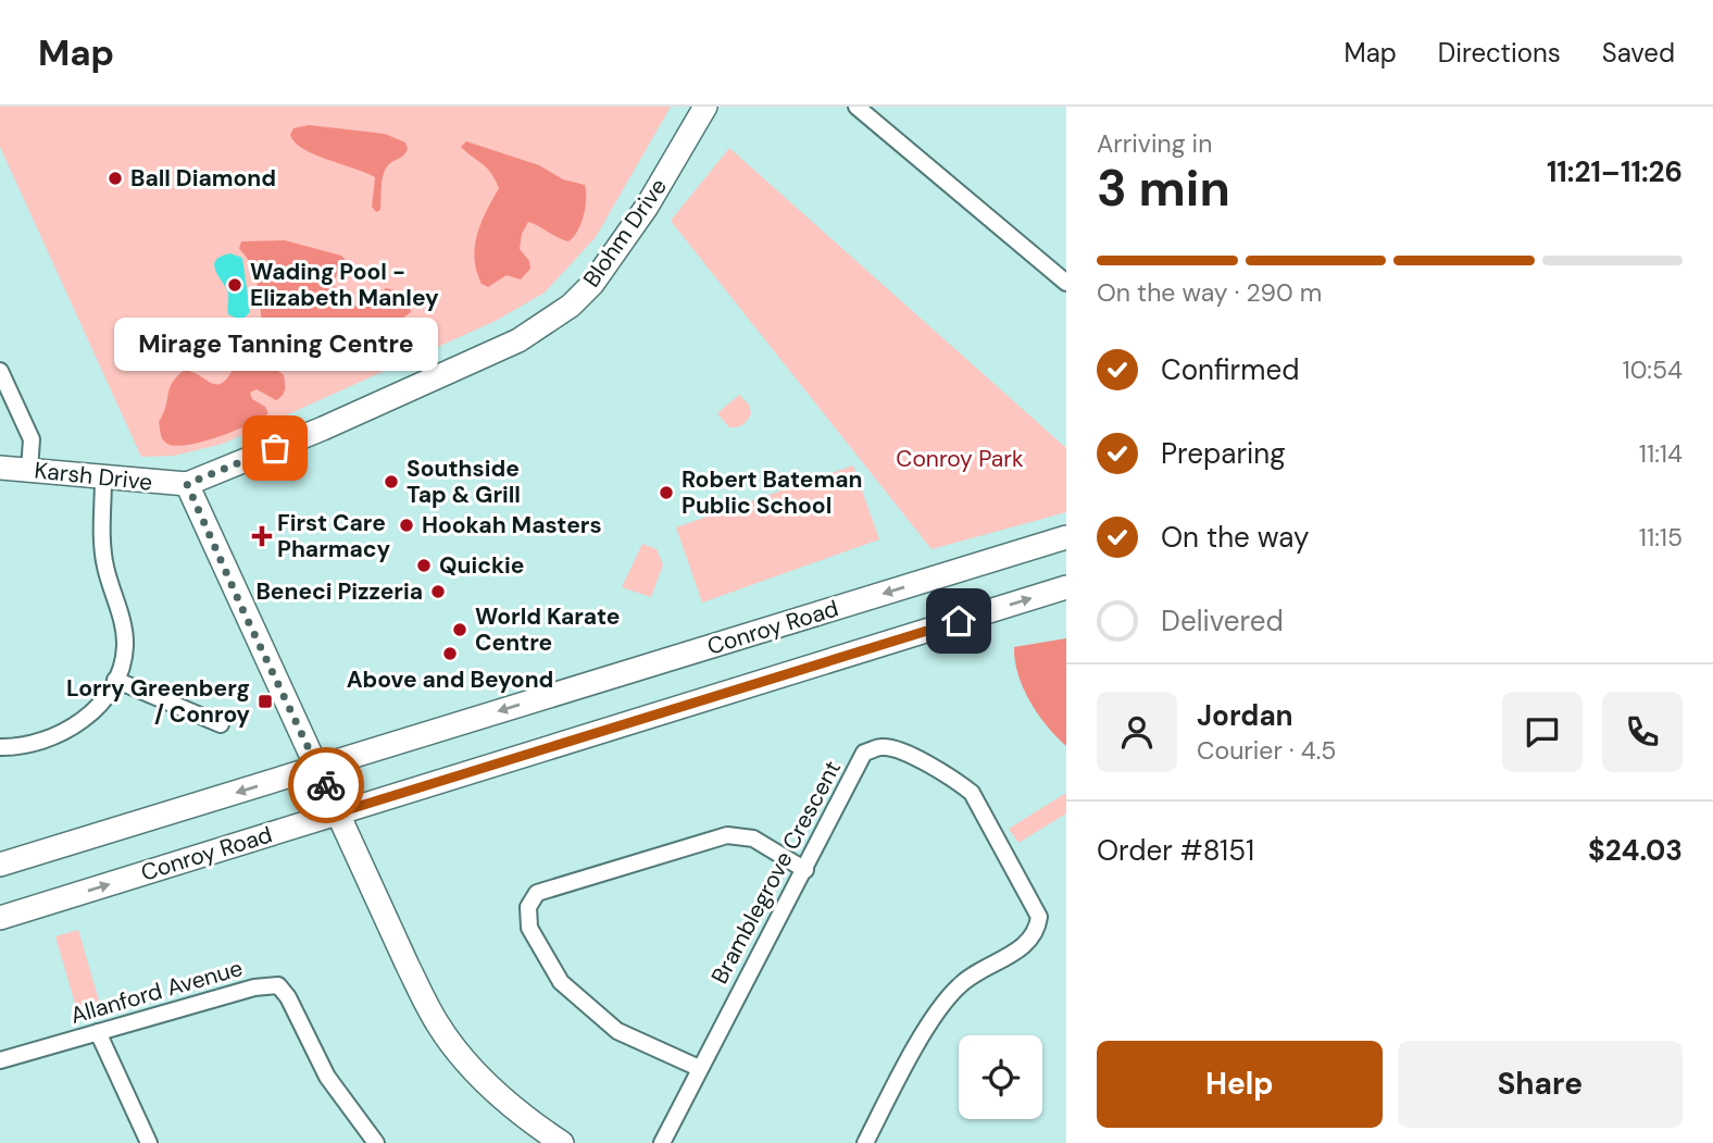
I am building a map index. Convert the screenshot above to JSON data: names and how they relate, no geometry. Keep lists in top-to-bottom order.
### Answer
{
  "streets": {
    "main road": ["Blohm Drive", "Karsh Drive", "Conroy Road"],
    "street": ["Bramblegrove Crescent", "Allanford Avenue"]
  },
  "crossings": [
    ["Blohm Drive", "Karsh Drive"]
  ],
  "parks": ["Conroy Park"],
  "places": {
    "other": [
      "Ball Diamond",
      "Wading Pool - Elizabeth Manley",
      "Mirage Tanning Centre",
      "Southside Tap & Grill",
      "Robert Bateman Public School",
      "Hookah Masters",
      "Quickie",
      "Beneci Pizzeria",
      "World Karate Centre",
      "Above and Beyond"
    ],
    "health": ["First Care Pharmacy"],
    "transit": ["Lorry Greenberg / Conroy"]
  },
  "page": {
    "header": "Map",
    "nav": ["Map", "Directions", "Saved"],
    "heading": ["3 min", "Arriving in", "11:21–11:26"],
    "panel": [
      "Jordan",
      "Courier · 4.5",
      "Order #8151",
      "$24.03"
    ],
    "bar": "On the way · 290 m",
    "bubble": "Mirage Tanning Centre",
    "list": [
      ["Confirmed", "10:54"],
      ["Preparing", "11:14"],
      ["On the way", "11:15"],
      "Delivered"
    ],
    "buttons": ["Help", "Share"]
  }
}
